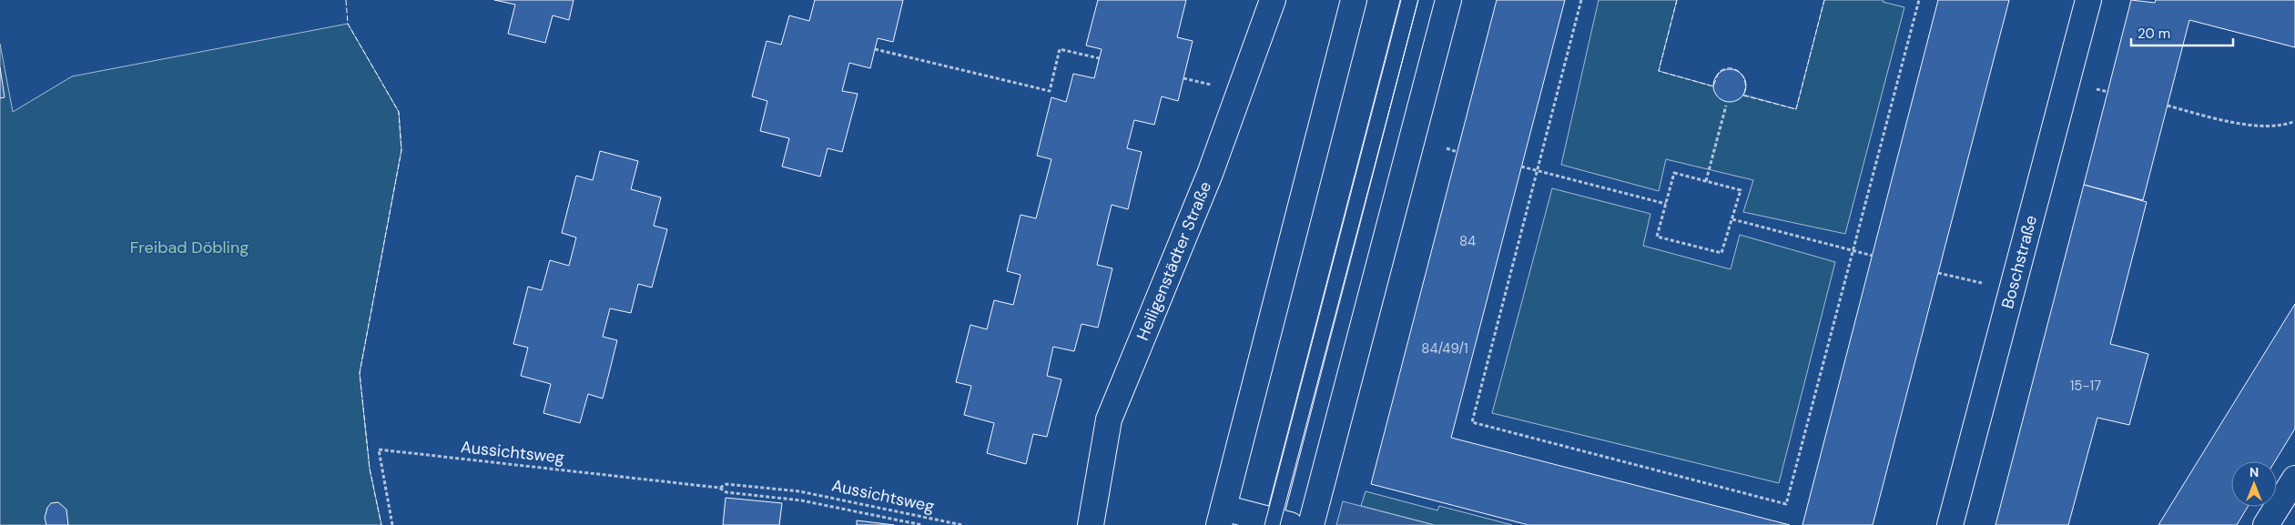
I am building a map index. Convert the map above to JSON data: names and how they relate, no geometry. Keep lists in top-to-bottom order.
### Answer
{
  "streets": {
    "street": ["Heiligenstädter Straße", "Boschstraße"],
    "path": ["Aussichtsweg"]
  },
  "parks": ["Freibad Döbling"],
  "house_numbers": ["84", "84/49/1", "15-17"],
  "scale_bar": "20 m",
  "north": "top"
}
